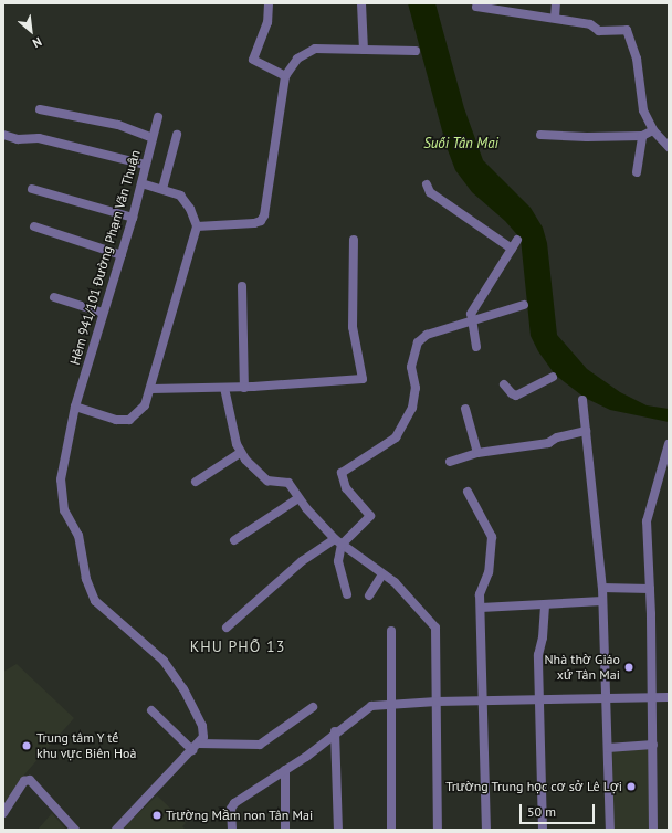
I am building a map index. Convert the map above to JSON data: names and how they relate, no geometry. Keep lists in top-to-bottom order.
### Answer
{
  "streets": {
    "street": ["Hẻm 941/101 Đường Phạm Văn Thuận"]
  },
  "districts": ["KHU PHỐ 13"],
  "water": ["Suối Tân Mai"],
  "places": [
    "Nhà thờ Giáo xứ Tân Mai",
    "Trung tâm Y tế khu vực Biên Hoà",
    "Trường Trung học cơ sở Lê Lợi",
    "Trường Mầm non Tân Mai"
  ],
  "scale_bar": "50 m",
  "north": "bottom right"
}
